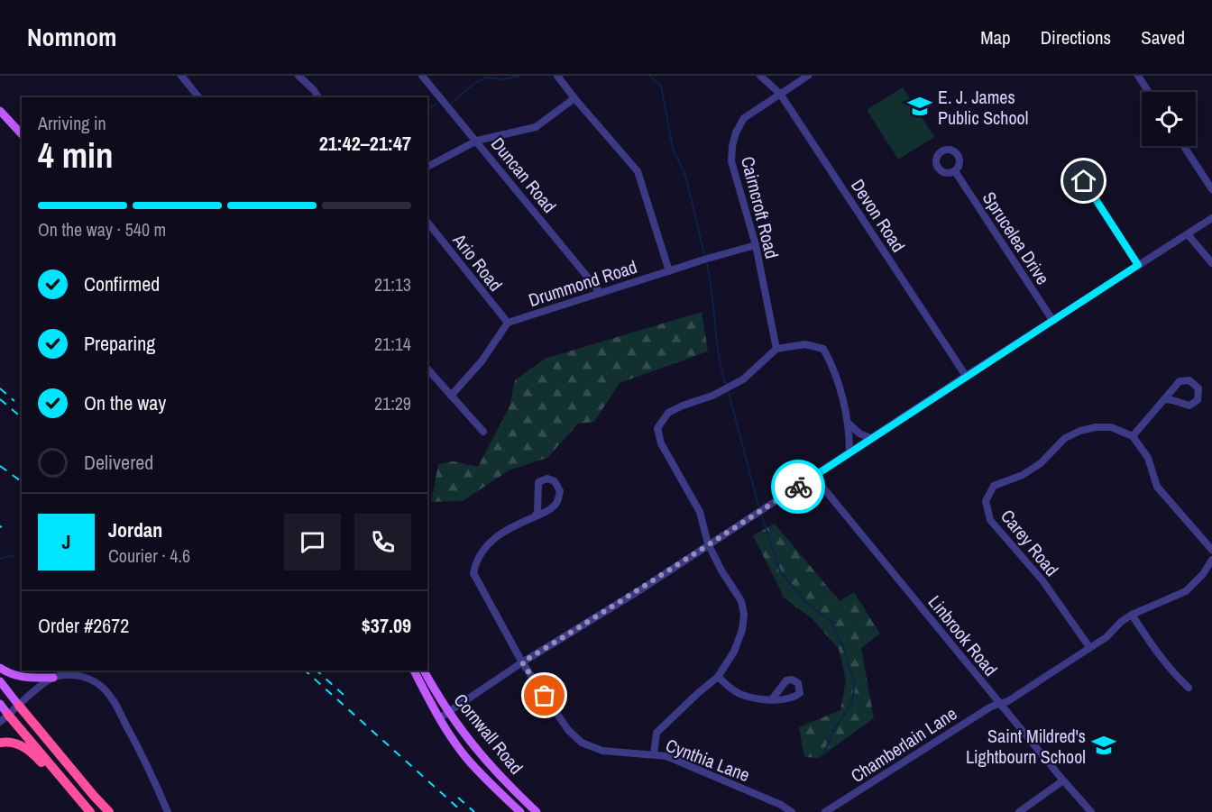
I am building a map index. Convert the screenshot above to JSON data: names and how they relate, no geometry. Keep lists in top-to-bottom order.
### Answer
{
  "streets": {
    "main road": ["Cornwall Road"],
    "street": [
      "Duncan Road",
      "Cairncroft Road",
      "Devon Road",
      "Sprucelea Drive",
      "Ario Road",
      "Drummond Road",
      "Carey Road",
      "Linbrook Road",
      "Chamberlain Lane",
      "Cynthia Lane"
    ]
  },
  "crossings": [
    ["Duncan Road", "Drummond Road"],
    ["Cairncroft Road", "Devon Road"],
    ["Cairncroft Road", "Drummond Road"],
    ["Ario Road", "Drummond Road"],
    ["Carey Road", "Chamberlain Lane"],
    ["Linbrook Road", "Chamberlain Lane"]
  ],
  "places": {
    "school or university": ["E. J. James Public School", "Saint Mildred's Lightbourn School"]
  },
  "page": {
    "header": "Nomnom",
    "nav": ["Map", "Directions", "Saved"],
    "heading": ["4 min", "Arriving in", "21:42–21:47"],
    "panel": [
      "Jordan",
      "Courier · 4.6",
      "Order #2672",
      "$37.09"
    ],
    "bar": "On the way · 540 m",
    "list": [
      ["Confirmed", "21:13"],
      ["Preparing", "21:14"],
      ["On the way", "21:29"],
      "Delivered"
    ],
    "round": "J"
  }
}
